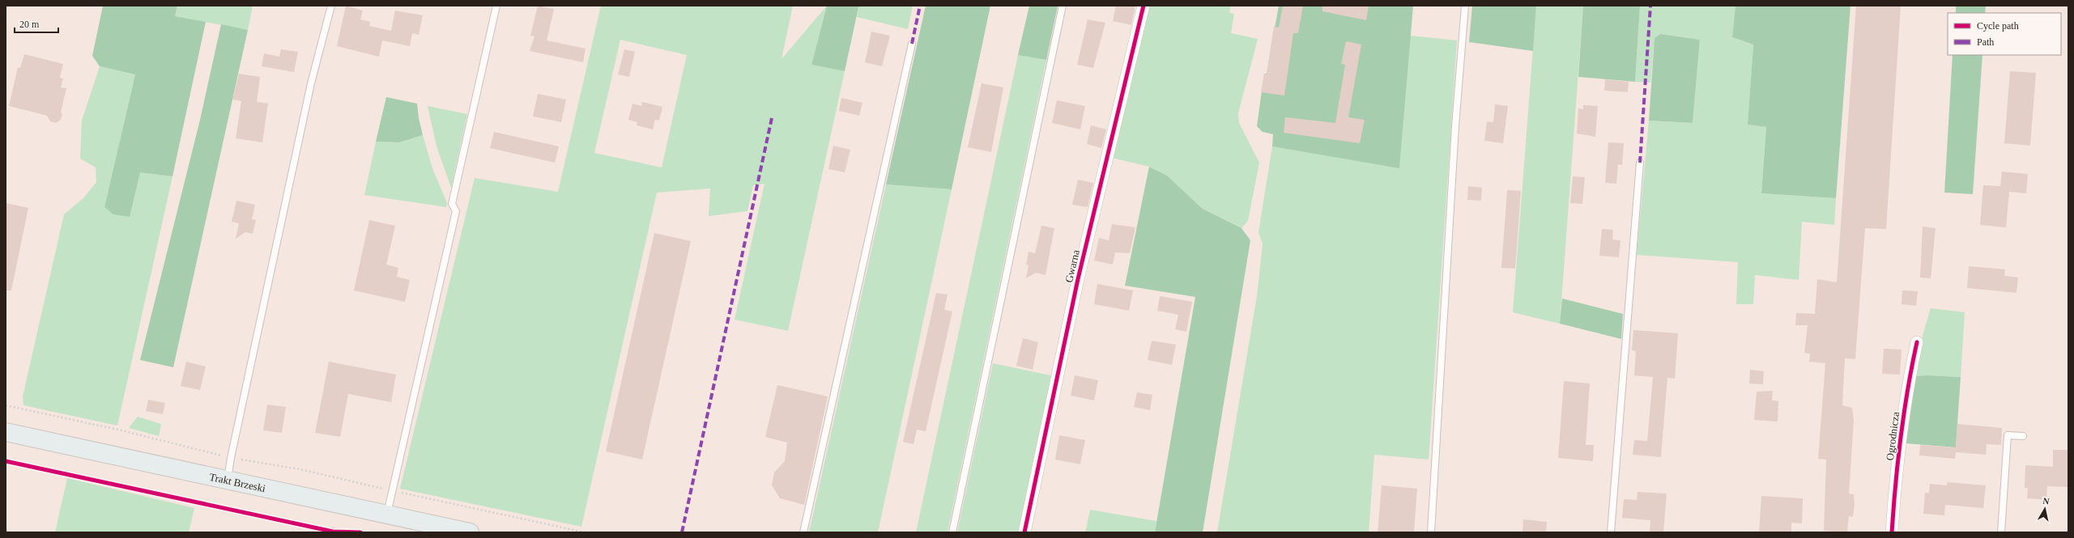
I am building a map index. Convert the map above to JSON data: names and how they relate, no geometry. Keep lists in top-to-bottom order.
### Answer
{
  "streets": {
    "main road": ["Trakt Brzeski"],
    "street": ["Gwarna", "Ogrodnicza"]
  },
  "legend": ["Cycle path", "Path"],
  "scale_bar": "20 m",
  "north": "top"
}
